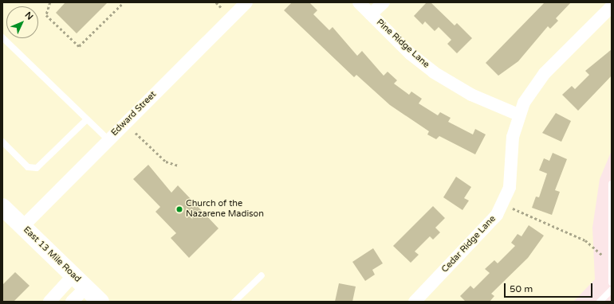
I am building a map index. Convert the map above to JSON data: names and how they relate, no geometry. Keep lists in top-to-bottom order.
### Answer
{
  "streets": {
    "main road": ["East 13 Mile Road"],
    "street": ["Pine Ridge Lane", "Edward Street", "Cedar Ridge Lane"]
  },
  "crossings": [
    ["Pine Ridge Lane", "Cedar Ridge Lane"],
    ["Edward Street", "East 13 Mile Road"]
  ],
  "places": ["Church of the Nazarene Madison"],
  "scale_bar": "50 m",
  "north": "top right"
}
